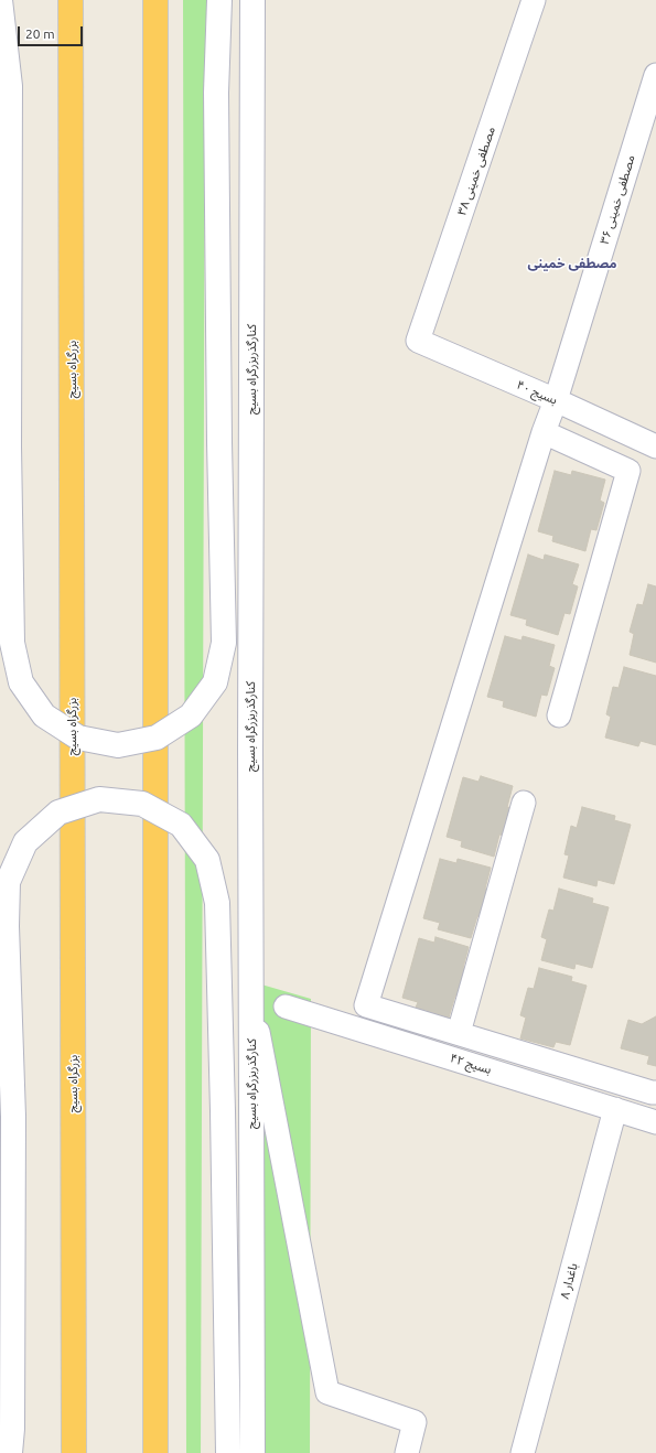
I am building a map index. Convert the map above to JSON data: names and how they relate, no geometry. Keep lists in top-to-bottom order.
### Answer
{
  "streets": {
    "highway": ["بزرگراه بسیج"],
    "main road": ["کنارگذربزرگراه بسیج"],
    "street": [
      "مصطفی خمینی ۳۸",
      "مصطفی خمینی ۳۶",
      "بسیج ۴۰",
      "بسیج ۴۲",
      "باغدار ۸"
    ]
  },
  "crossings": [
    ["مصطفی خمینی ۳۸", "بسیج ۴۰"],
    ["مصطفی خمینی ۳۶", "بسیج ۴۰"],
    ["بسیج ۴۲", "باغدار ۸"]
  ],
  "districts": ["مصطفی خمینی"],
  "scale_bar": "20 m"
}
